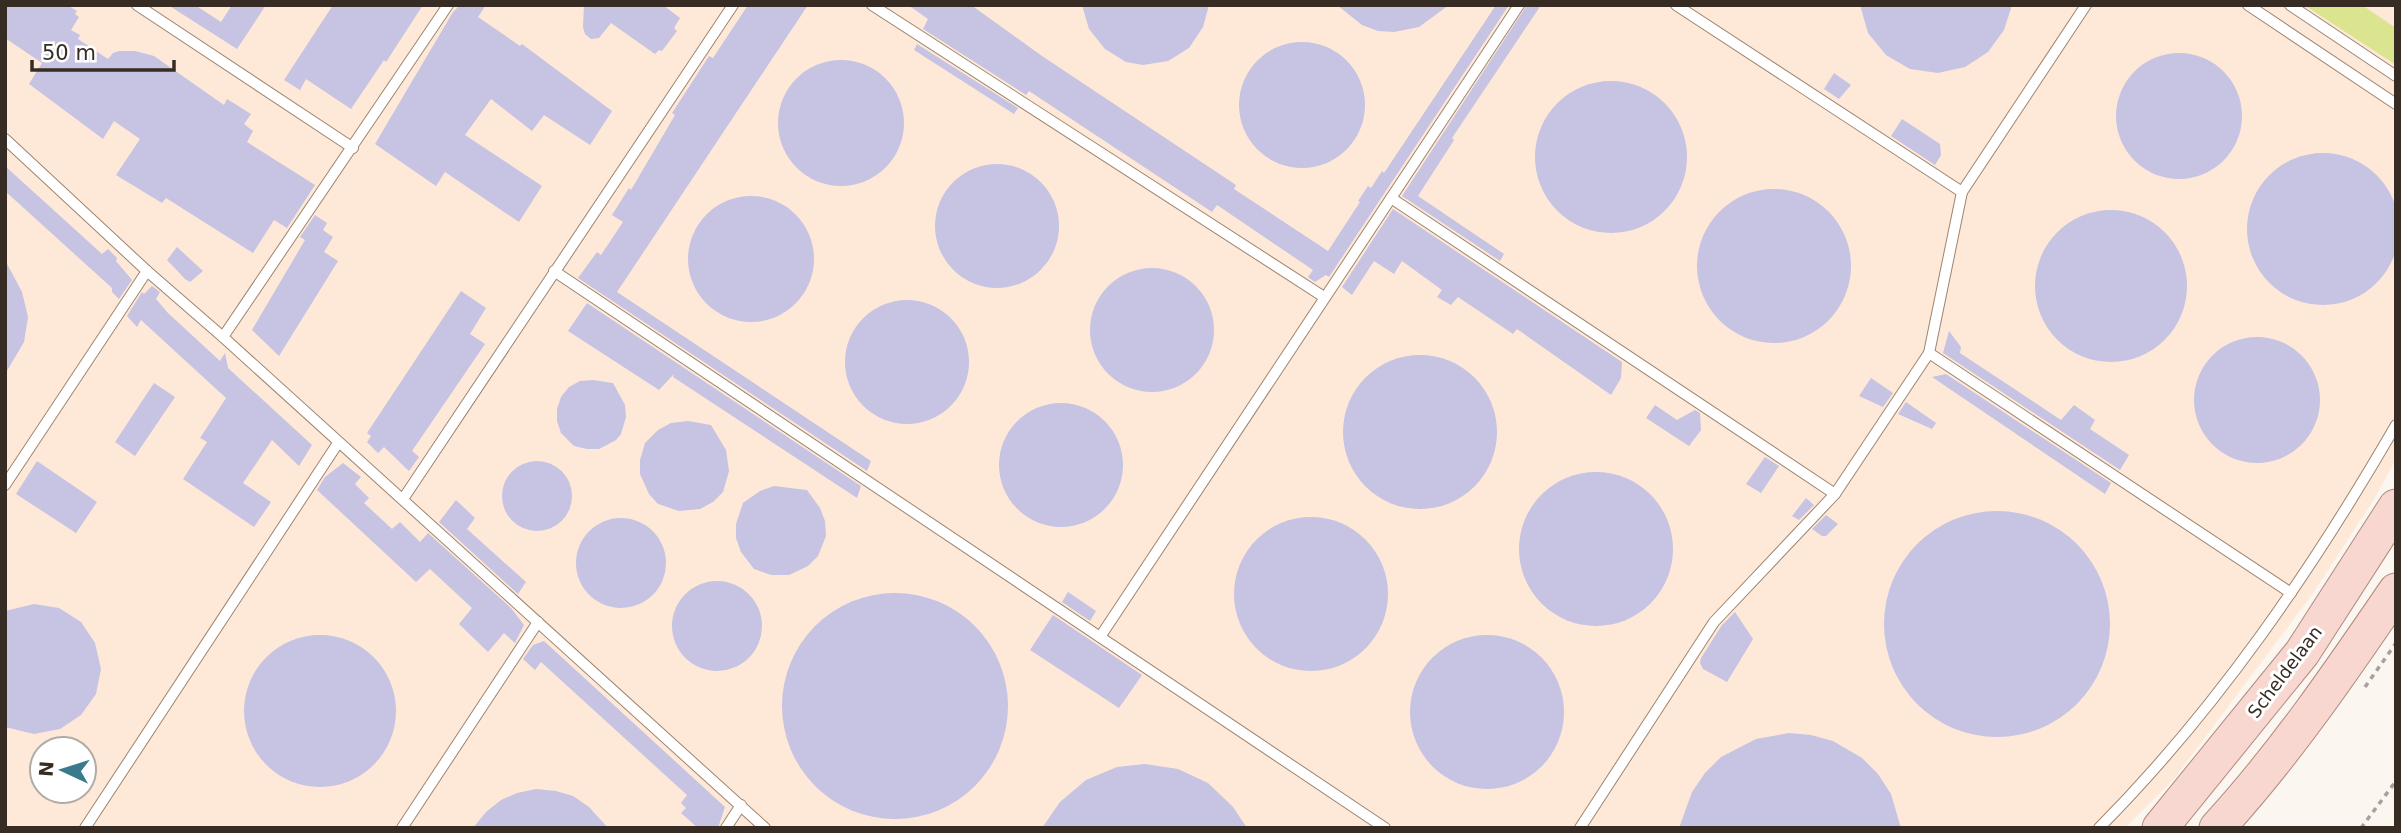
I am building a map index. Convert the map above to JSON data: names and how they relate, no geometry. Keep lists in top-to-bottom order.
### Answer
{
  "streets": {
    "main road": ["Scheldelaan"]
  },
  "scale_bar": "50 m",
  "north": "left"
}
